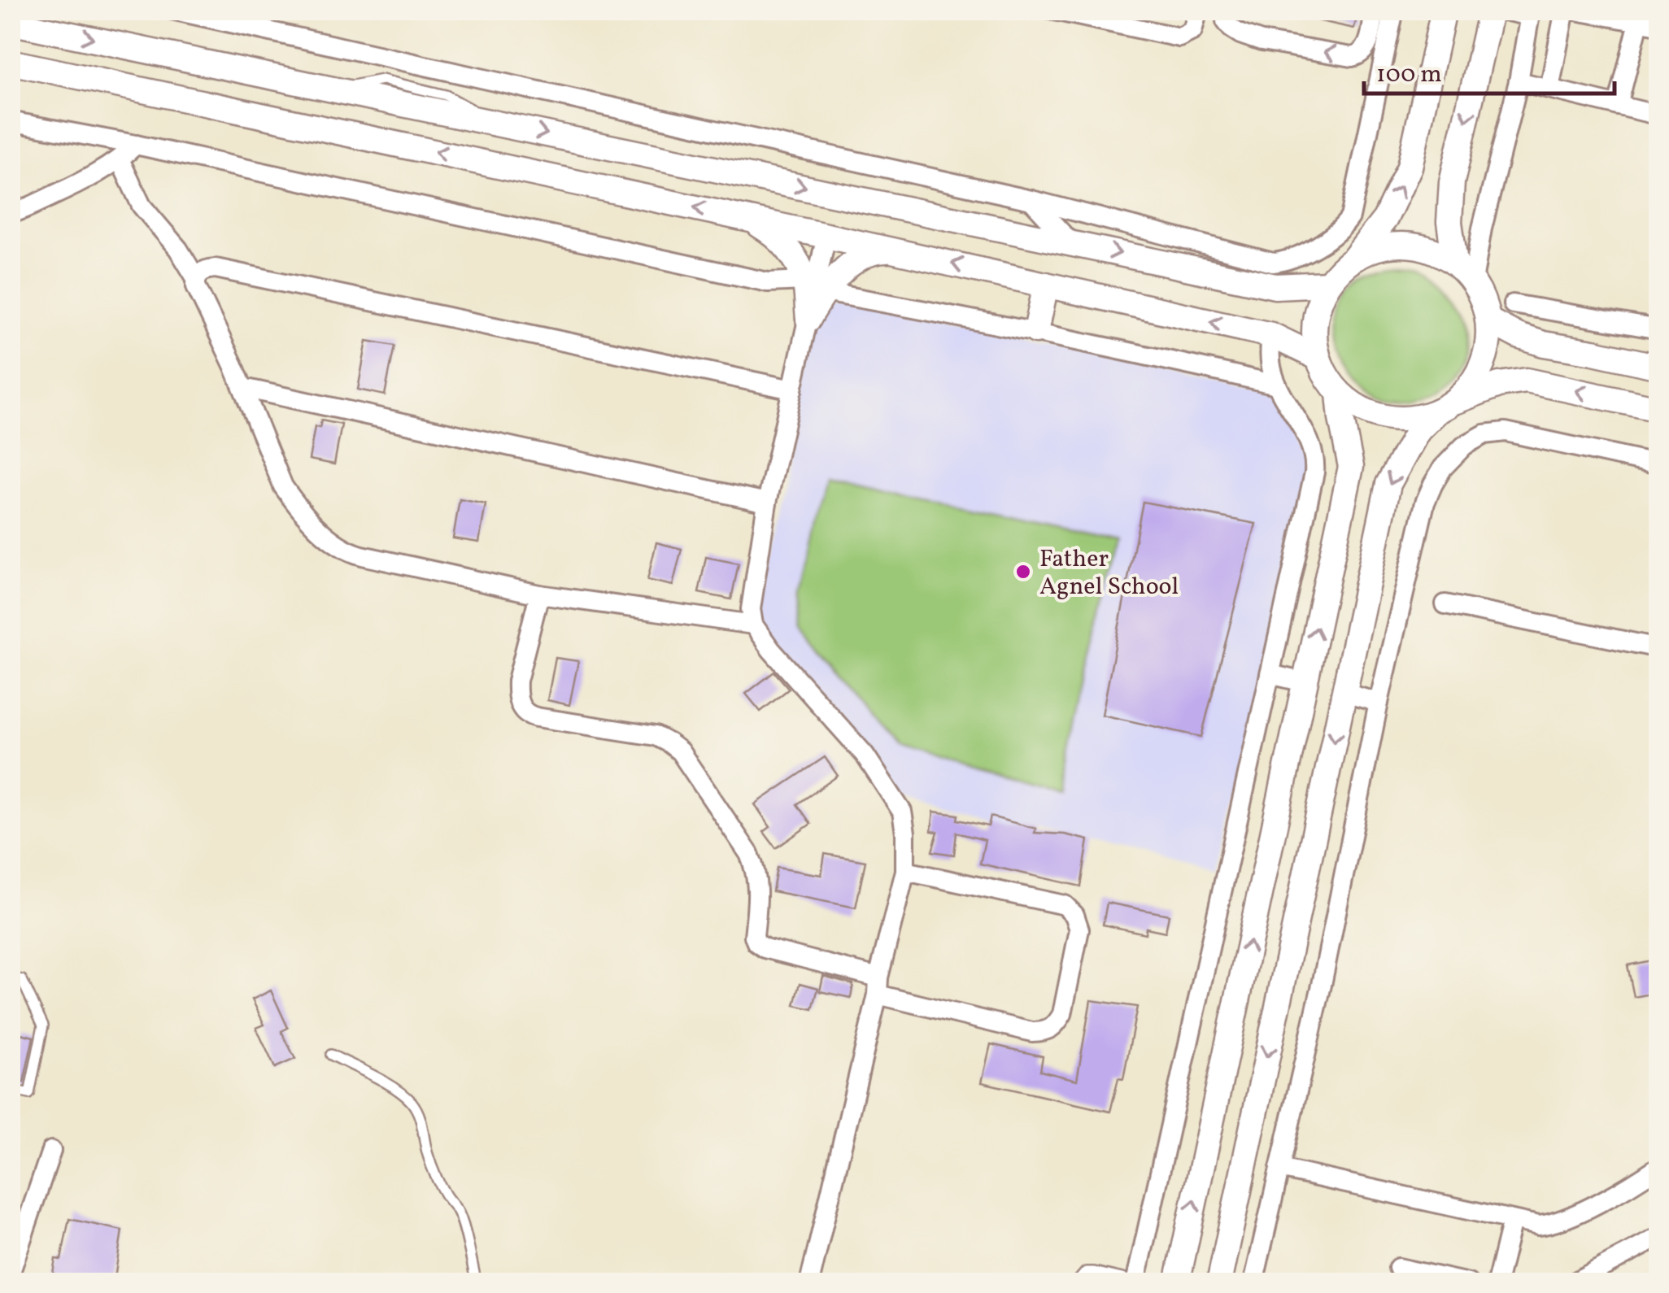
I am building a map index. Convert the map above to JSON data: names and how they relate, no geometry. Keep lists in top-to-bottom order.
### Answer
{
  "places": ["Father Agnel School"],
  "scale_bar": "100 m"
}
